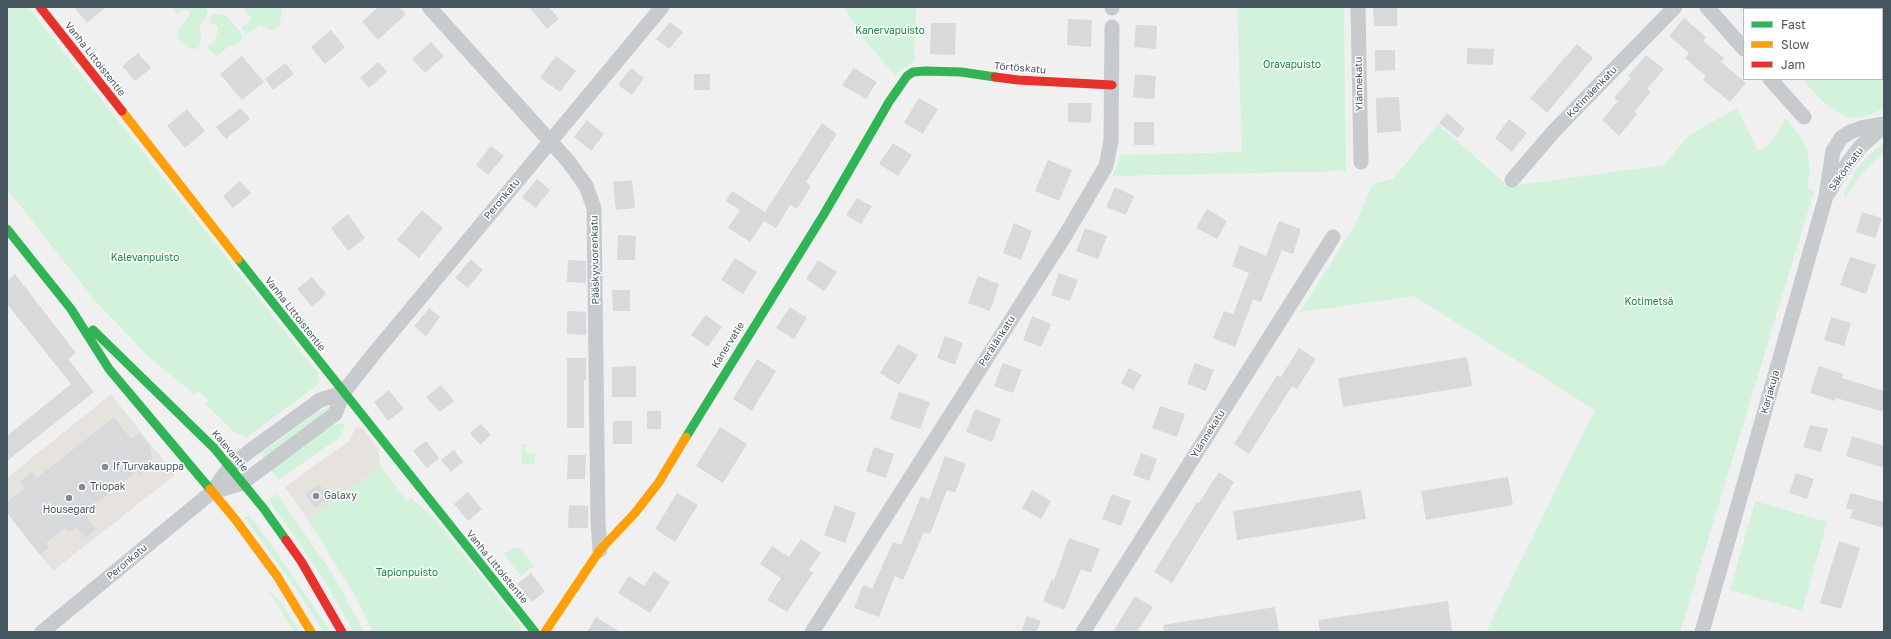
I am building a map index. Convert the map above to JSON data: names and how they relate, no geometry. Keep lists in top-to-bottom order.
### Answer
{
  "streets": {
    "street": [
      "Vanha Littoistentie",
      "Törtöskatu",
      "Ylännekatu",
      "Kotimäenkatu",
      "Säkönkatu",
      "Peronkatu",
      "Pääskyvuorenkatu",
      "Perälänkatu",
      "Kanervatie",
      "Karjakuja",
      "Kalevantie"
    ]
  },
  "crossings": [
    ["Vanha Littoistentie", "Peronkatu"],
    ["Törtöskatu", "Perälänkatu"],
    ["Törtöskatu", "Kanervatie"],
    ["Säkönkatu", "Karjakuja"],
    ["Peronkatu", "Pääskyvuorenkatu"],
    ["Peronkatu", "Kalevantie"],
    ["Pääskyvuorenkatu", "Kanervatie"]
  ],
  "parks": [
    "Kanervapuisto",
    "Oravapuisto",
    "Kalevanpuisto",
    "Kotimetsä",
    "Tapionpuisto"
  ],
  "places": [
    "If Turvakauppa",
    "Triopak",
    "Galaxy",
    "Housegard"
  ],
  "legend": ["Fast", "Slow", "Jam"]
}
